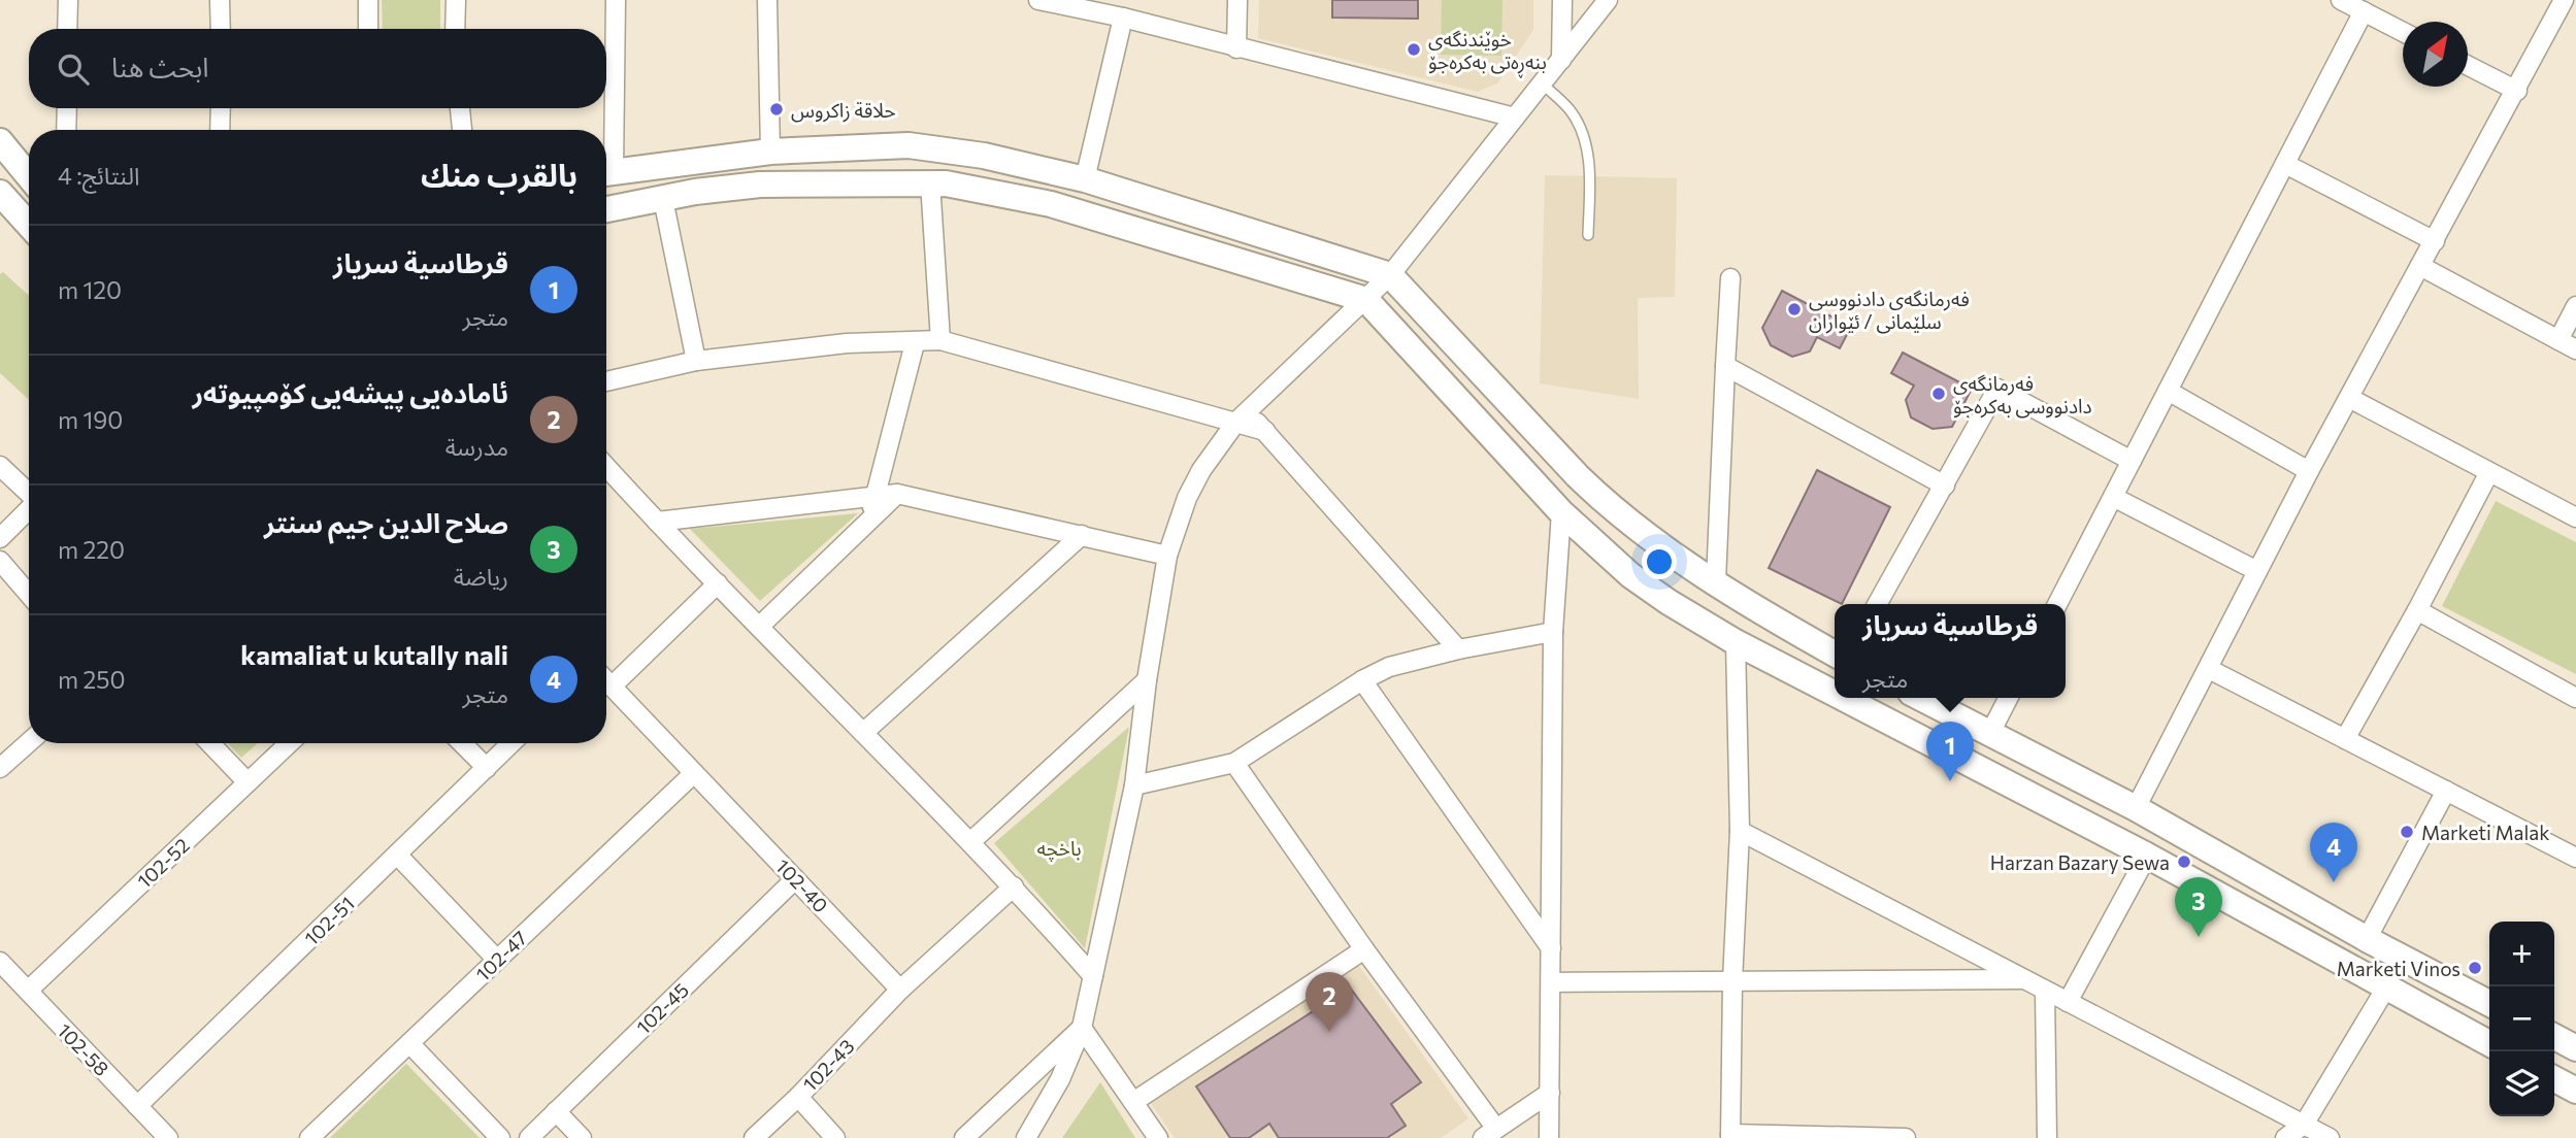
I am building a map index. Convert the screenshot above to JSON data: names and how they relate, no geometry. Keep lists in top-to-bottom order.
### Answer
{
  "streets": {
    "street": [
      "102-52",
      "102-40",
      "102-51",
      "102-47",
      "102-45",
      "102-58",
      "102-43"
    ]
  },
  "crossings": [
    ["102-52", "102-58"],
    ["102-40", "102-47"],
    ["102-40", "102-45"],
    ["102-40", "102-43"],
    ["102-51", "102-58"]
  ],
  "parks": ["باخچە"],
  "places": [
    "خوێندنگەی بنەڕەتی بەکرەجۆ",
    "حلاقة زاکروس",
    "فەرمانگەی دادنووسی سلێمانی / ئێواران",
    "فەرمانگەی دادنووسی بەکرەجۆ",
    "Marketi Malak",
    "Harzan Bazary Sewa",
    "Marketi Vinos"
  ],
  "north": "top right",
  "page": {
    "search": "ابحث هنا",
    "heading": ["بالقرب منك", "النتائج: 4"],
    "list": [
      {
        "mark": "1",
        "name": "قرطاسية سرياز",
        "note": "متجر",
        "value": "120 m"
      },
      {
        "mark": "2",
        "name": "ئامادەیی پیشەیی کۆمپیوتەر",
        "note": "مدرسة",
        "value": "190 m"
      },
      {
        "mark": "3",
        "name": "صلاح الدين جيم سنتر",
        "note": "رياضة",
        "value": "220 m"
      },
      {
        "mark": "4",
        "name": "kamaliat u kutally nali",
        "note": "متجر",
        "value": "250 m"
      }
    ],
    "popup": ["قرطاسية سرياز", "متجر"],
    "pins": [
      "1",
      "4",
      "3",
      "2"
    ],
    "map_buttons": ["+", "−"]
  }
}
